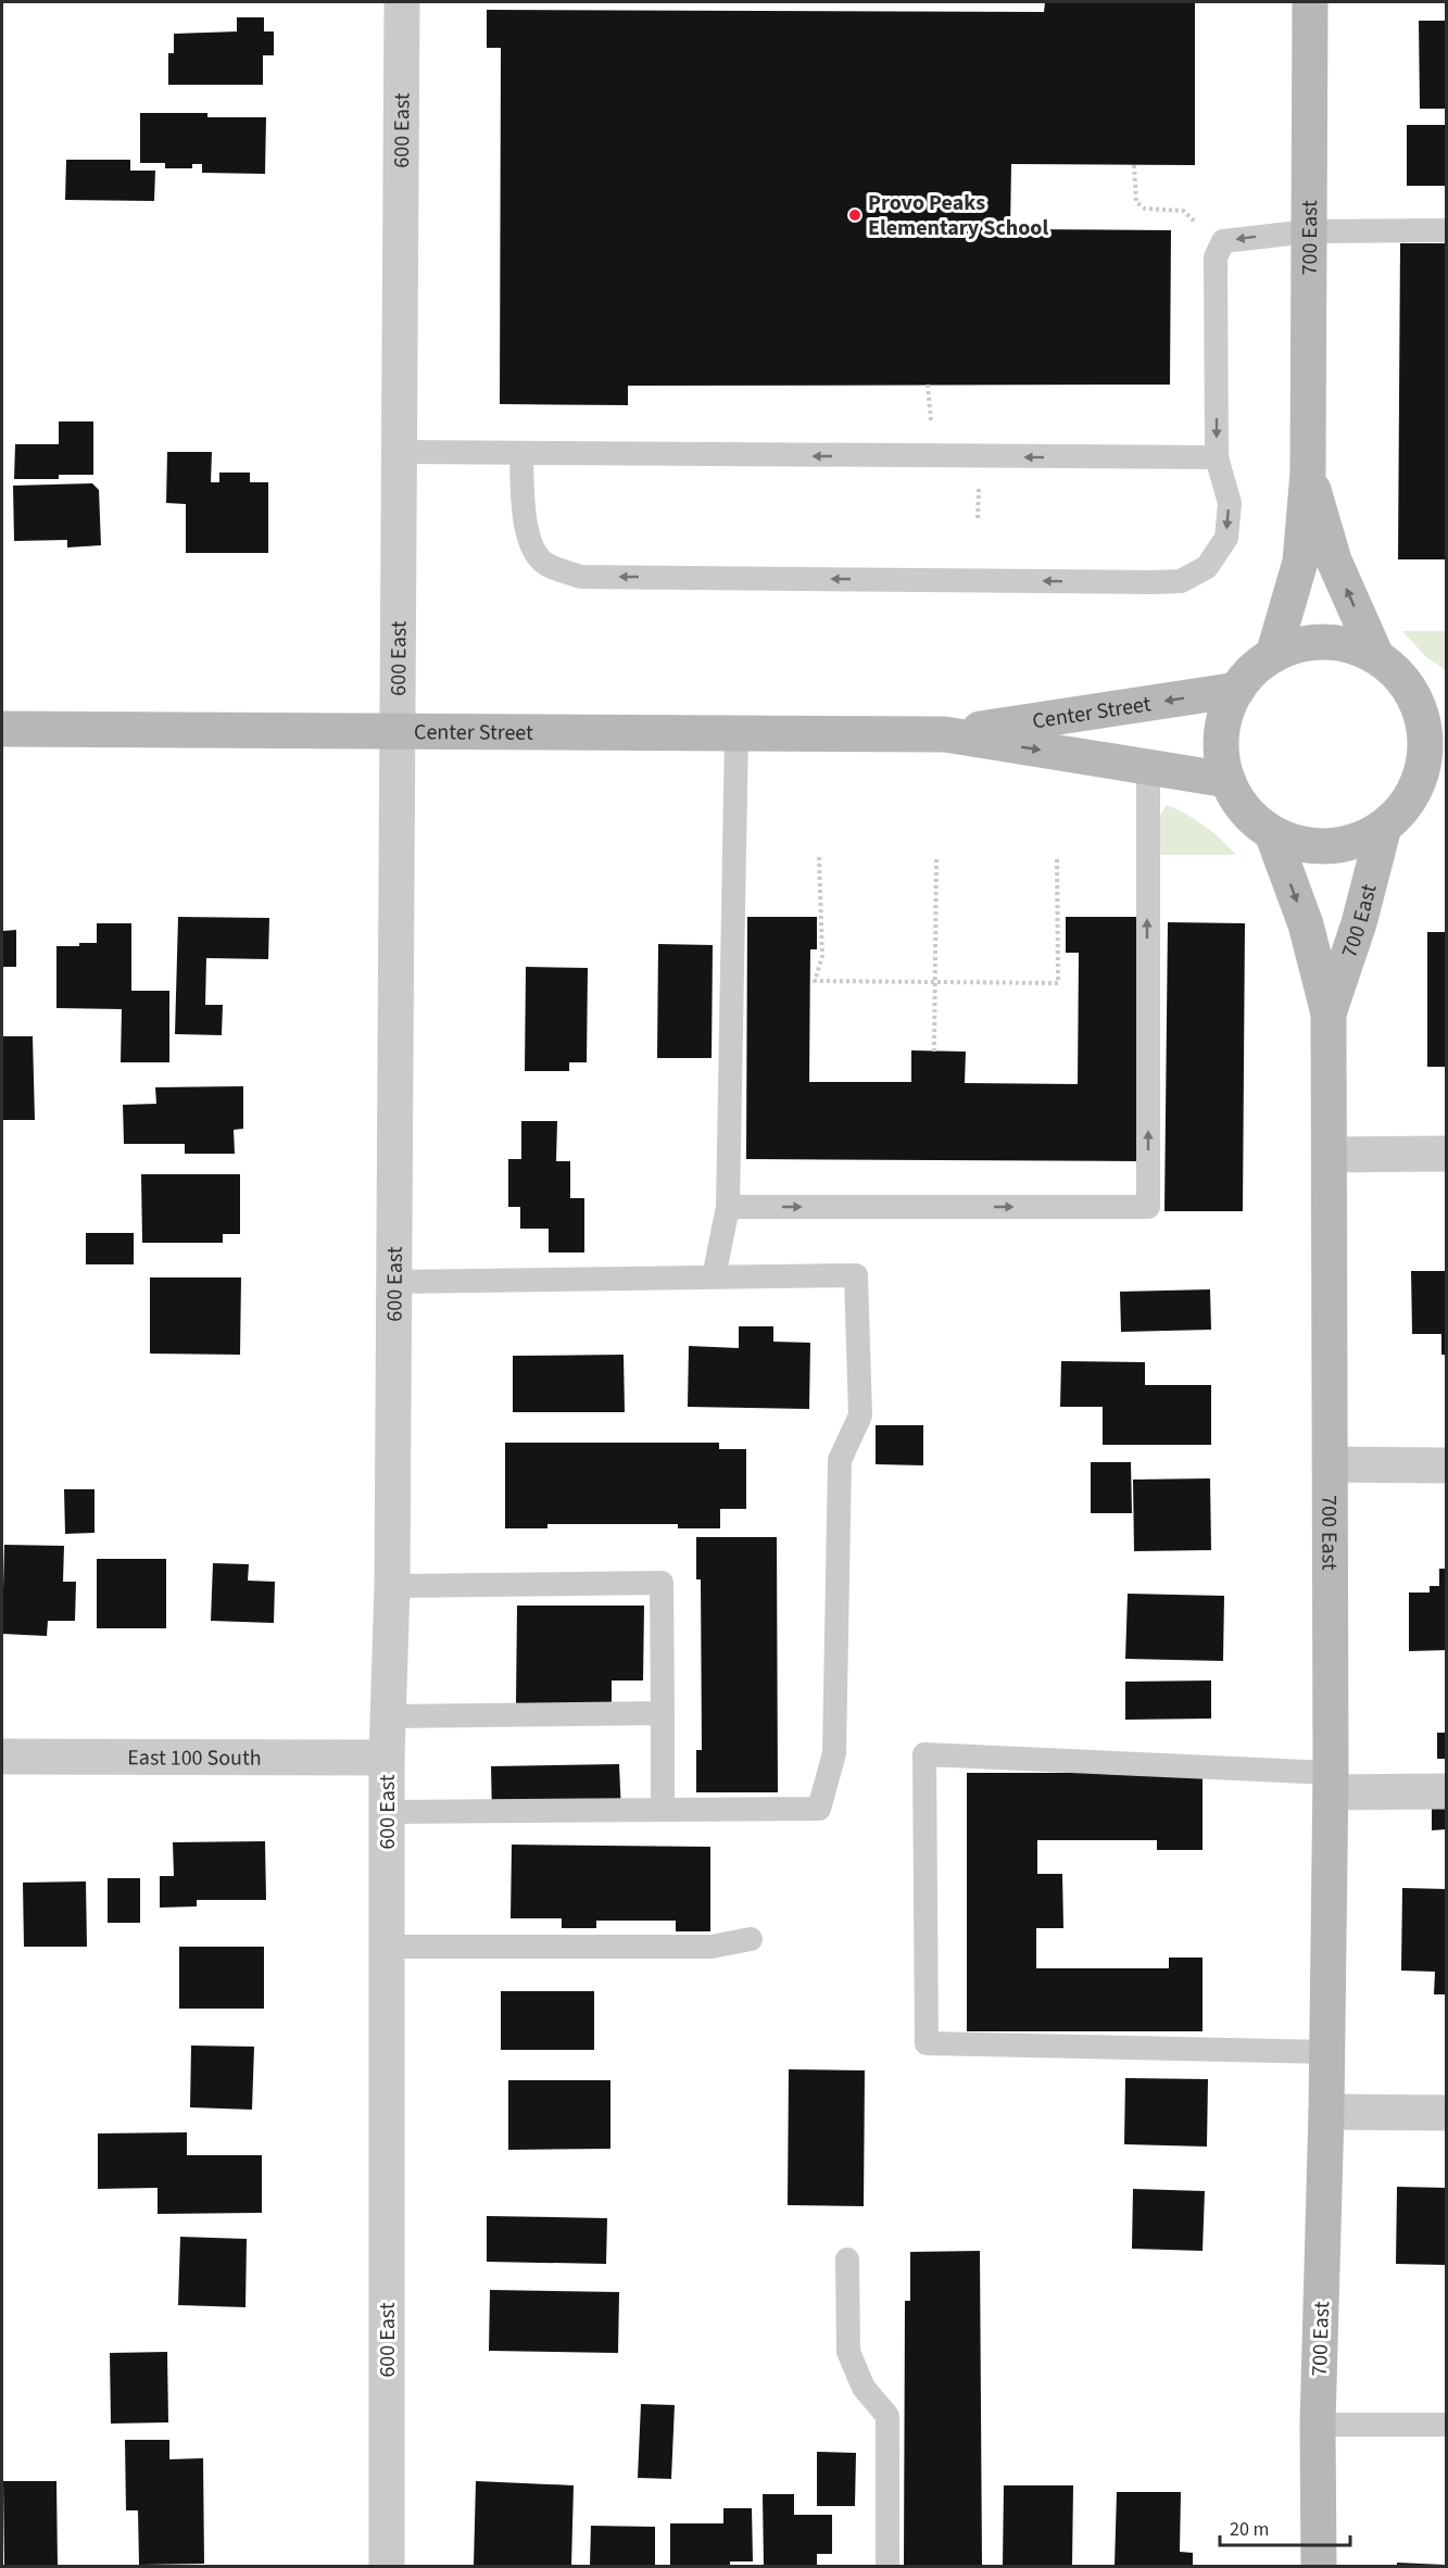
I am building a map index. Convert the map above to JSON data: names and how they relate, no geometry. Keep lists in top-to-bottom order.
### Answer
{
  "streets": {
    "street": [
      "600 East",
      "700 East",
      "Center Street",
      "East 100 South"
    ]
  },
  "crossings": [
    ["600 East", "Center Street"],
    ["600 East", "East 100 South"],
    ["700 East", "Center Street"]
  ],
  "places": ["Provo Peaks Elementary School"],
  "scale_bar": "20 m"
}
